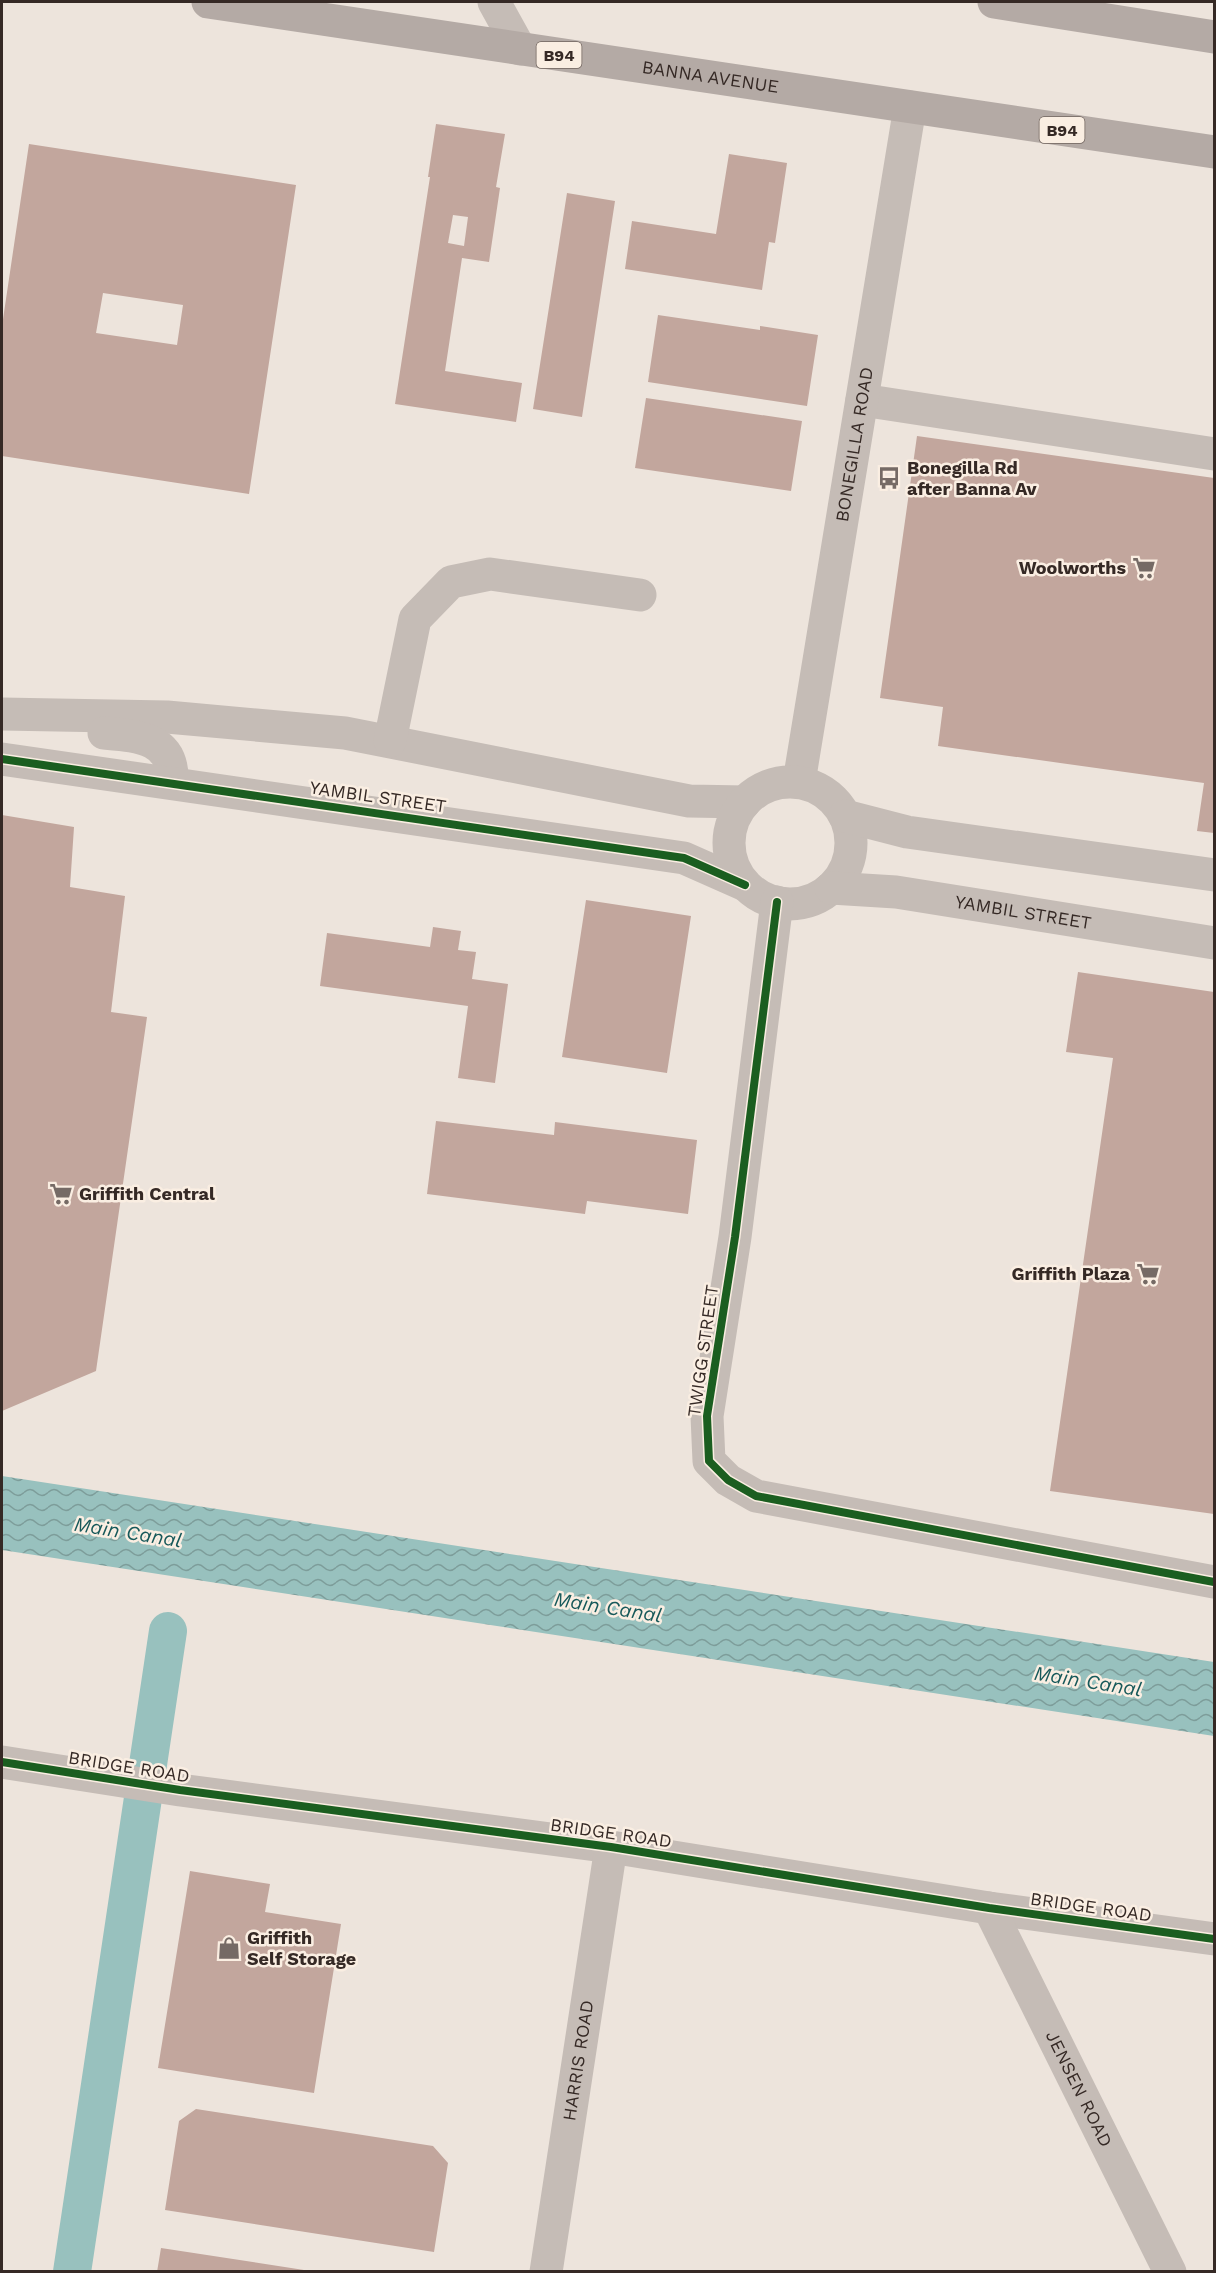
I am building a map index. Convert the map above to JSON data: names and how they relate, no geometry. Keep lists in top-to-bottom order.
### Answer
{
  "streets": {
    "main road": ["B94", "BANNA AVENUE"],
    "street": [
      "BONEGILLA ROAD",
      "YAMBIL STREET",
      "TWIGG STREET",
      "BRIDGE ROAD",
      "HARRIS ROAD",
      "JENSEN ROAD"
    ]
  },
  "crossings": [
    ["BANNA AVENUE", "BONEGILLA ROAD"],
    ["BONEGILLA ROAD", "YAMBIL STREET"],
    ["BONEGILLA ROAD", "TWIGG STREET"],
    ["YAMBIL STREET", "TWIGG STREET"],
    ["BRIDGE ROAD", "HARRIS ROAD"],
    ["BRIDGE ROAD", "JENSEN ROAD"]
  ],
  "water": ["Main Canal"],
  "places": {
    "bus stop": ["Bonegilla Rd after Banna Av"],
    "supermarket": ["Woolworths", "Griffith Central", "Griffith Plaza"],
    "shop": ["Griffith Self Storage"]
  }
}
